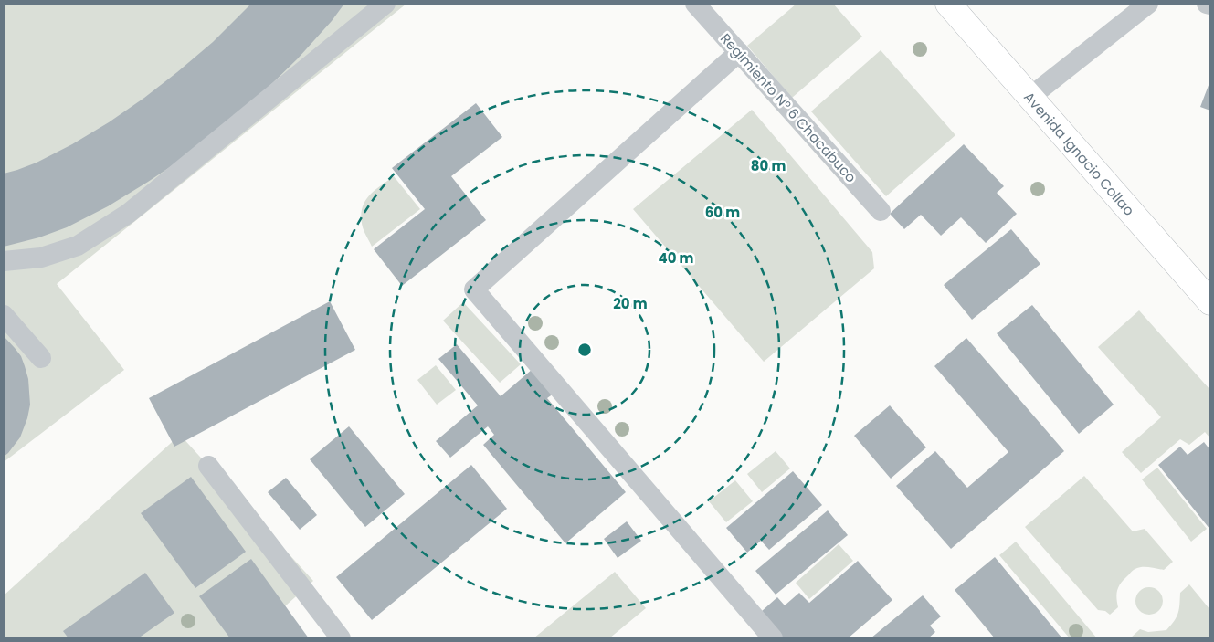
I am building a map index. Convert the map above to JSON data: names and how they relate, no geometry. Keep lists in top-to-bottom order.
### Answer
{
  "streets": {
    "main road": ["Avenida Ignacio Collao"],
    "street": ["Regimiento Nº 6 Chacabuco"]
  },
  "rings": [
    "80 m",
    "60 m",
    "40 m",
    "20 m"
  ]
}
